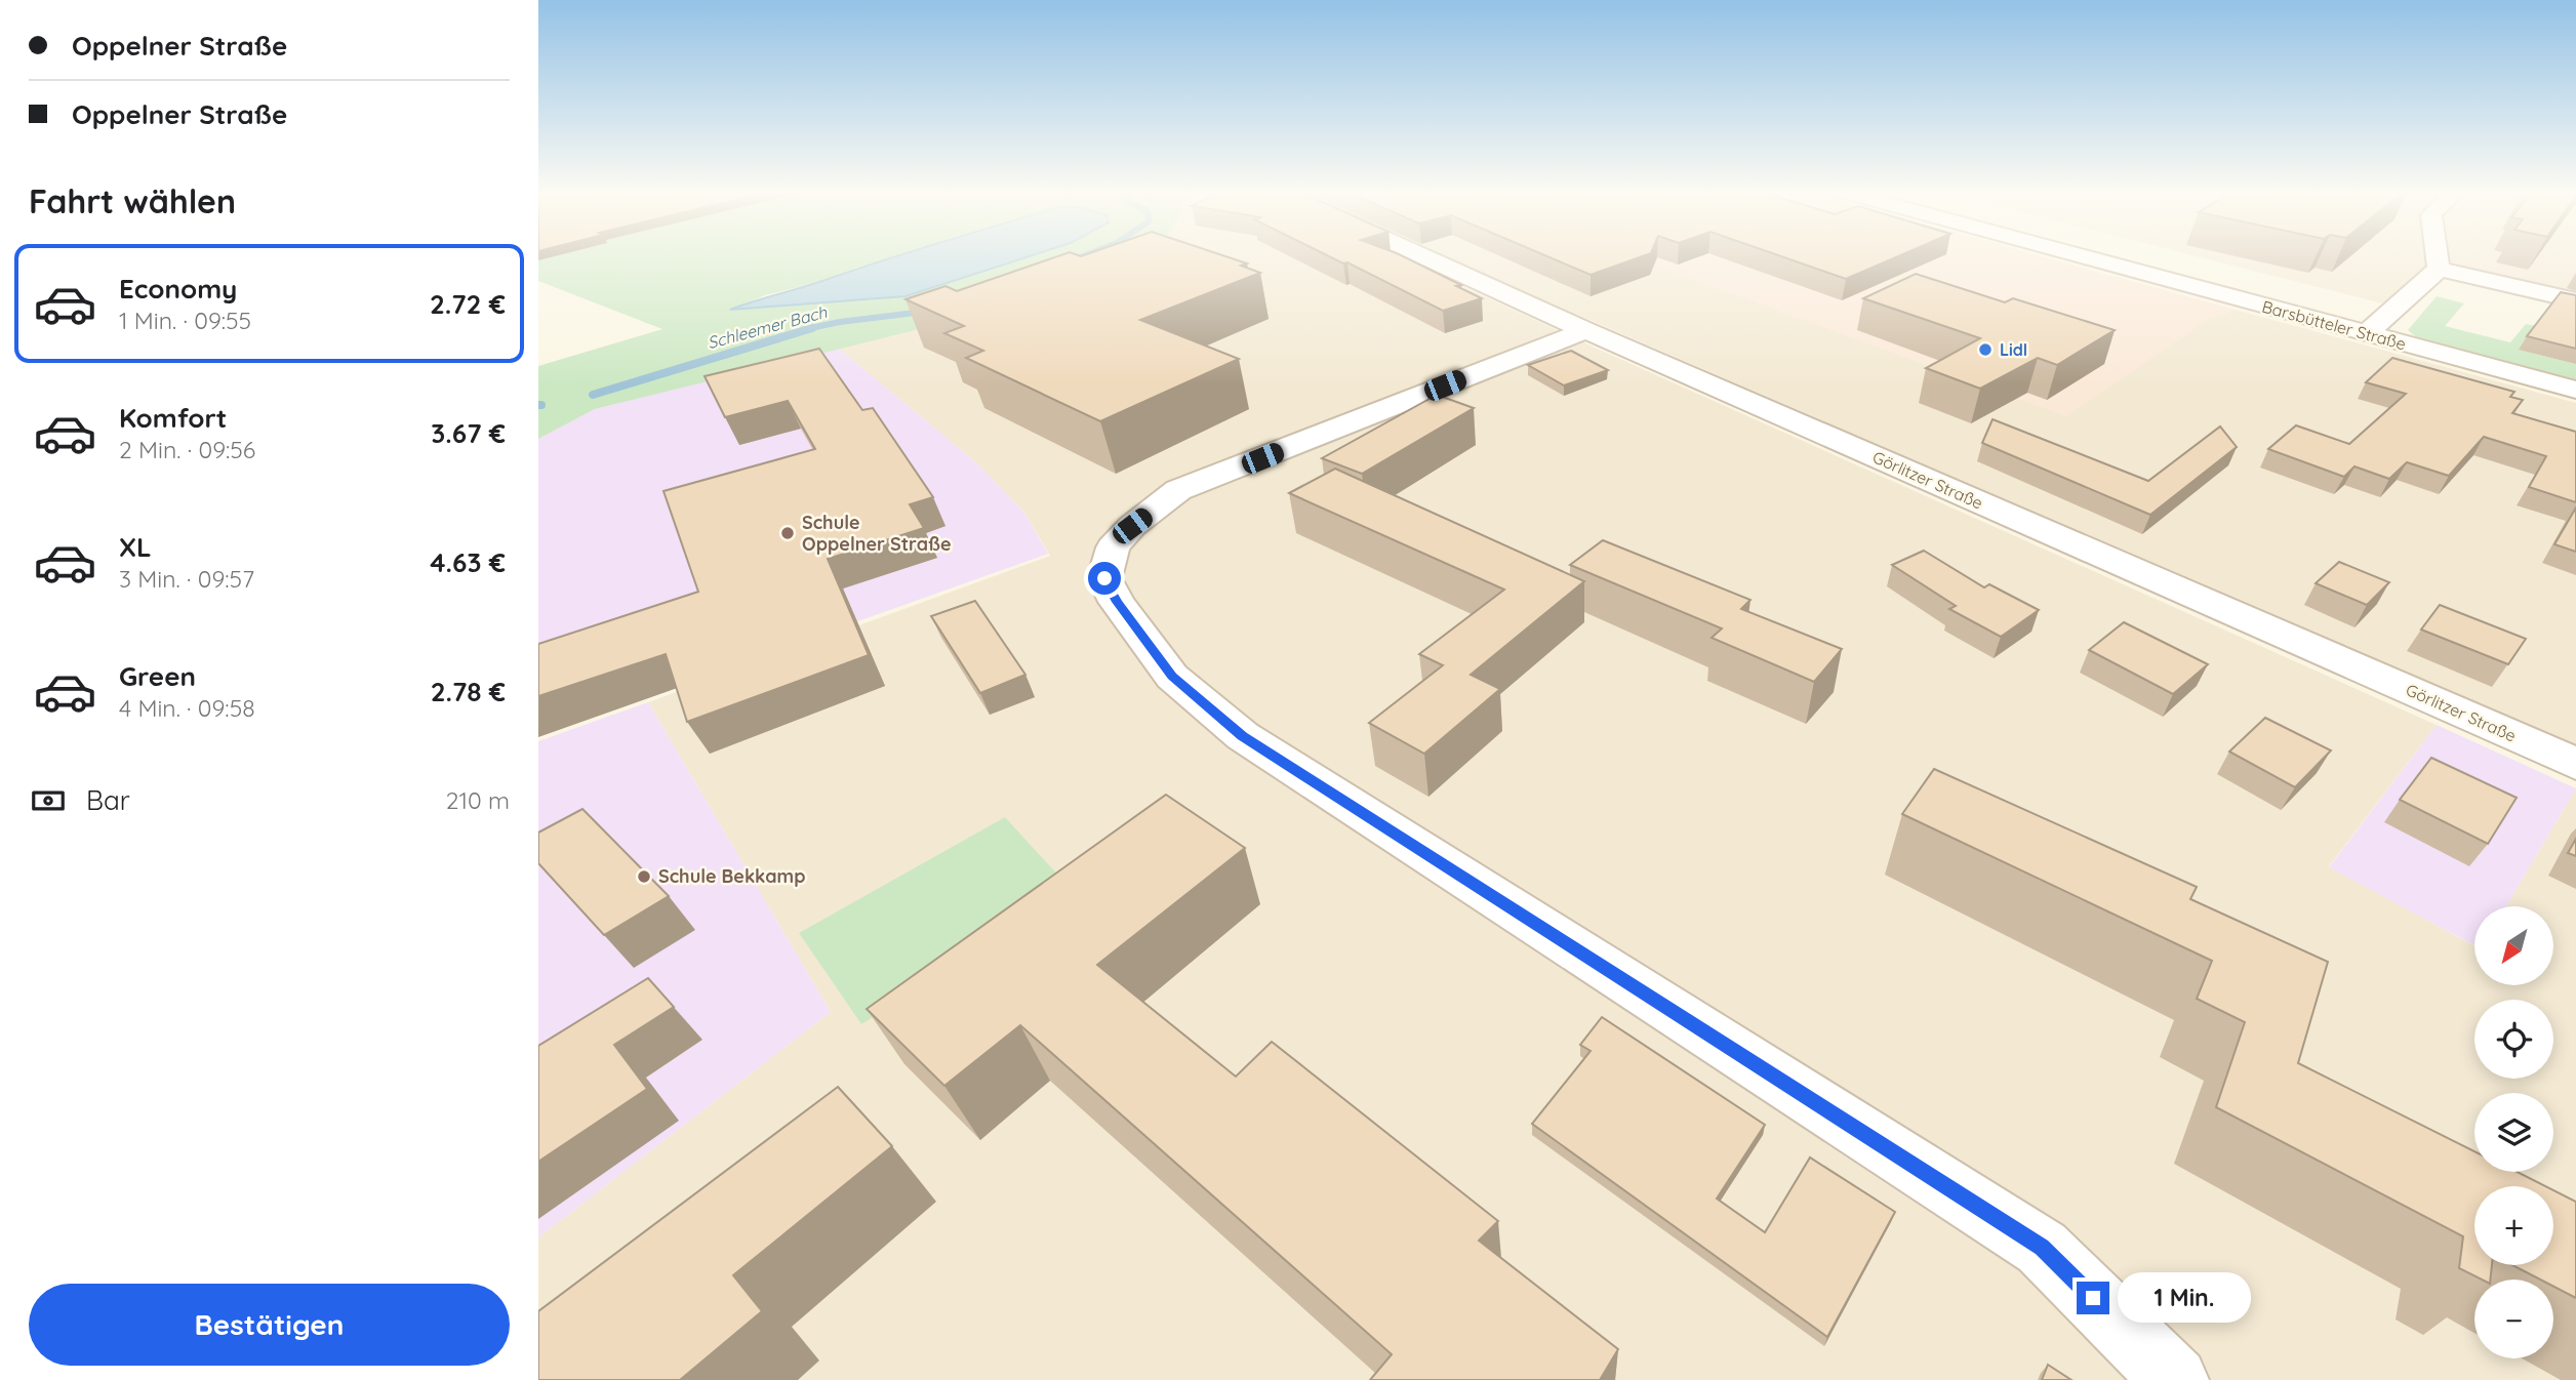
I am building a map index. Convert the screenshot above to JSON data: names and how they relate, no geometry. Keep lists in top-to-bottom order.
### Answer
{
  "streets": {
    "street": ["Barsbütteler Straße", "Görlitzer Straße"]
  },
  "water": ["Schleemer Bach"],
  "places": ["Lidl", "Schule Oppelner Straße", "Schule Bekkamp"],
  "north": "bottom left",
  "page": {
    "banner": ["Oppelner Straße", "Oppelner Straße"],
    "heading": "Fahrt wählen",
    "list": [
      {
        "name": "Economy",
        "note": "1 Min. · 09:55",
        "value": "2.72 €"
      },
      {
        "name": "Komfort",
        "note": "2 Min. · 09:56",
        "value": "3.67 €"
      },
      {
        "name": "XL",
        "note": "3 Min. · 09:57",
        "value": "4.63 €"
      },
      {
        "name": "Green",
        "note": "4 Min. · 09:58",
        "value": "2.78 €"
      }
    ],
    "pay": ["Bar", "210 m"],
    "map_buttons": ["+", "−"],
    "buttons": "Bestätigen",
    "bubble": "1 Min."
  }
}
